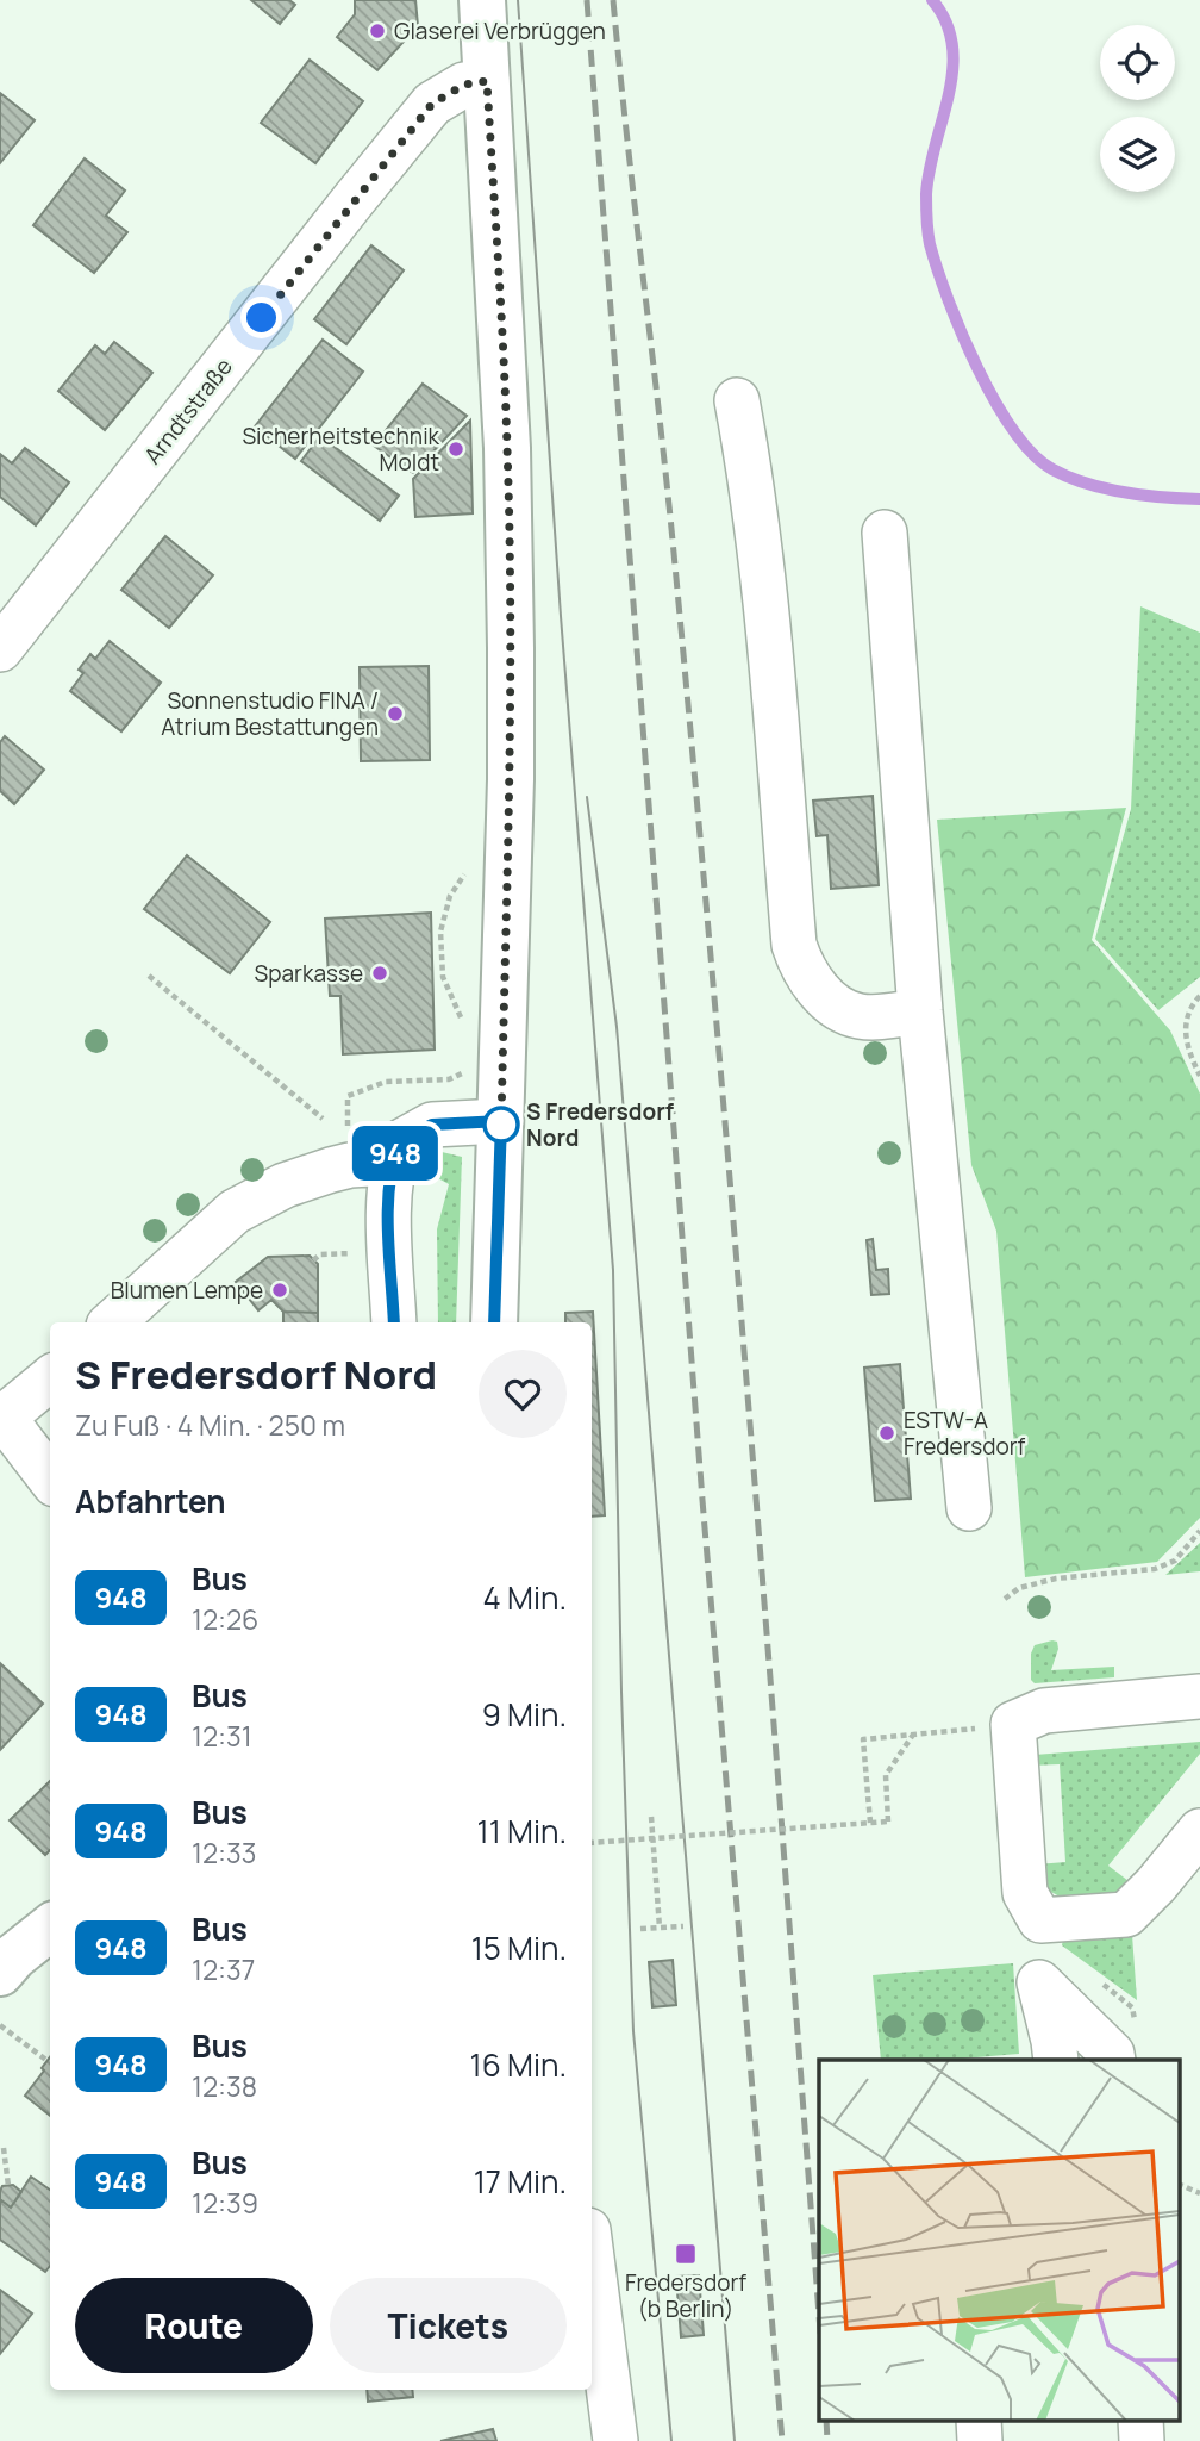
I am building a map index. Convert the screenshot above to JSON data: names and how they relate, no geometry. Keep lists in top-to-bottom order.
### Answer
{
  "streets": {
    "street": ["Arndtstraße"]
  },
  "places": {
    "other": [
      "Glaserei Verbrüggen",
      "Sicherheitstechnik Moldt",
      "Sonnenstudio FINA / Atrium Bestattungen",
      "Sparkasse",
      "S Fredersdorf Nord",
      "Blumen Lempe",
      "ESTW-A Fredersdorf"
    ],
    "transit": ["Fredersdorf (b Berlin)"]
  },
  "lines": ["bus line 948"],
  "page": {
    "on_map": "948",
    "heading": [
      ["S Fredersdorf Nord", "Zu Fuß · 4 Min. · 250 m"],
      "Abfahrten"
    ],
    "list": [
      {
        "mark": "948",
        "name": "Bus",
        "note": "12:26",
        "value": "4 Min."
      },
      {
        "mark": "948",
        "name": "Bus",
        "note": "12:31",
        "value": "9 Min."
      },
      {
        "mark": "948",
        "name": "Bus",
        "note": "12:33",
        "value": "11 Min."
      },
      {
        "mark": "948",
        "name": "Bus",
        "note": "12:37",
        "value": "15 Min."
      },
      {
        "mark": "948",
        "name": "Bus",
        "note": "12:38",
        "value": "16 Min."
      },
      {
        "mark": "948",
        "name": "Bus",
        "note": "12:39",
        "value": "17 Min."
      }
    ],
    "buttons": ["Route", "Tickets"]
  }
}
